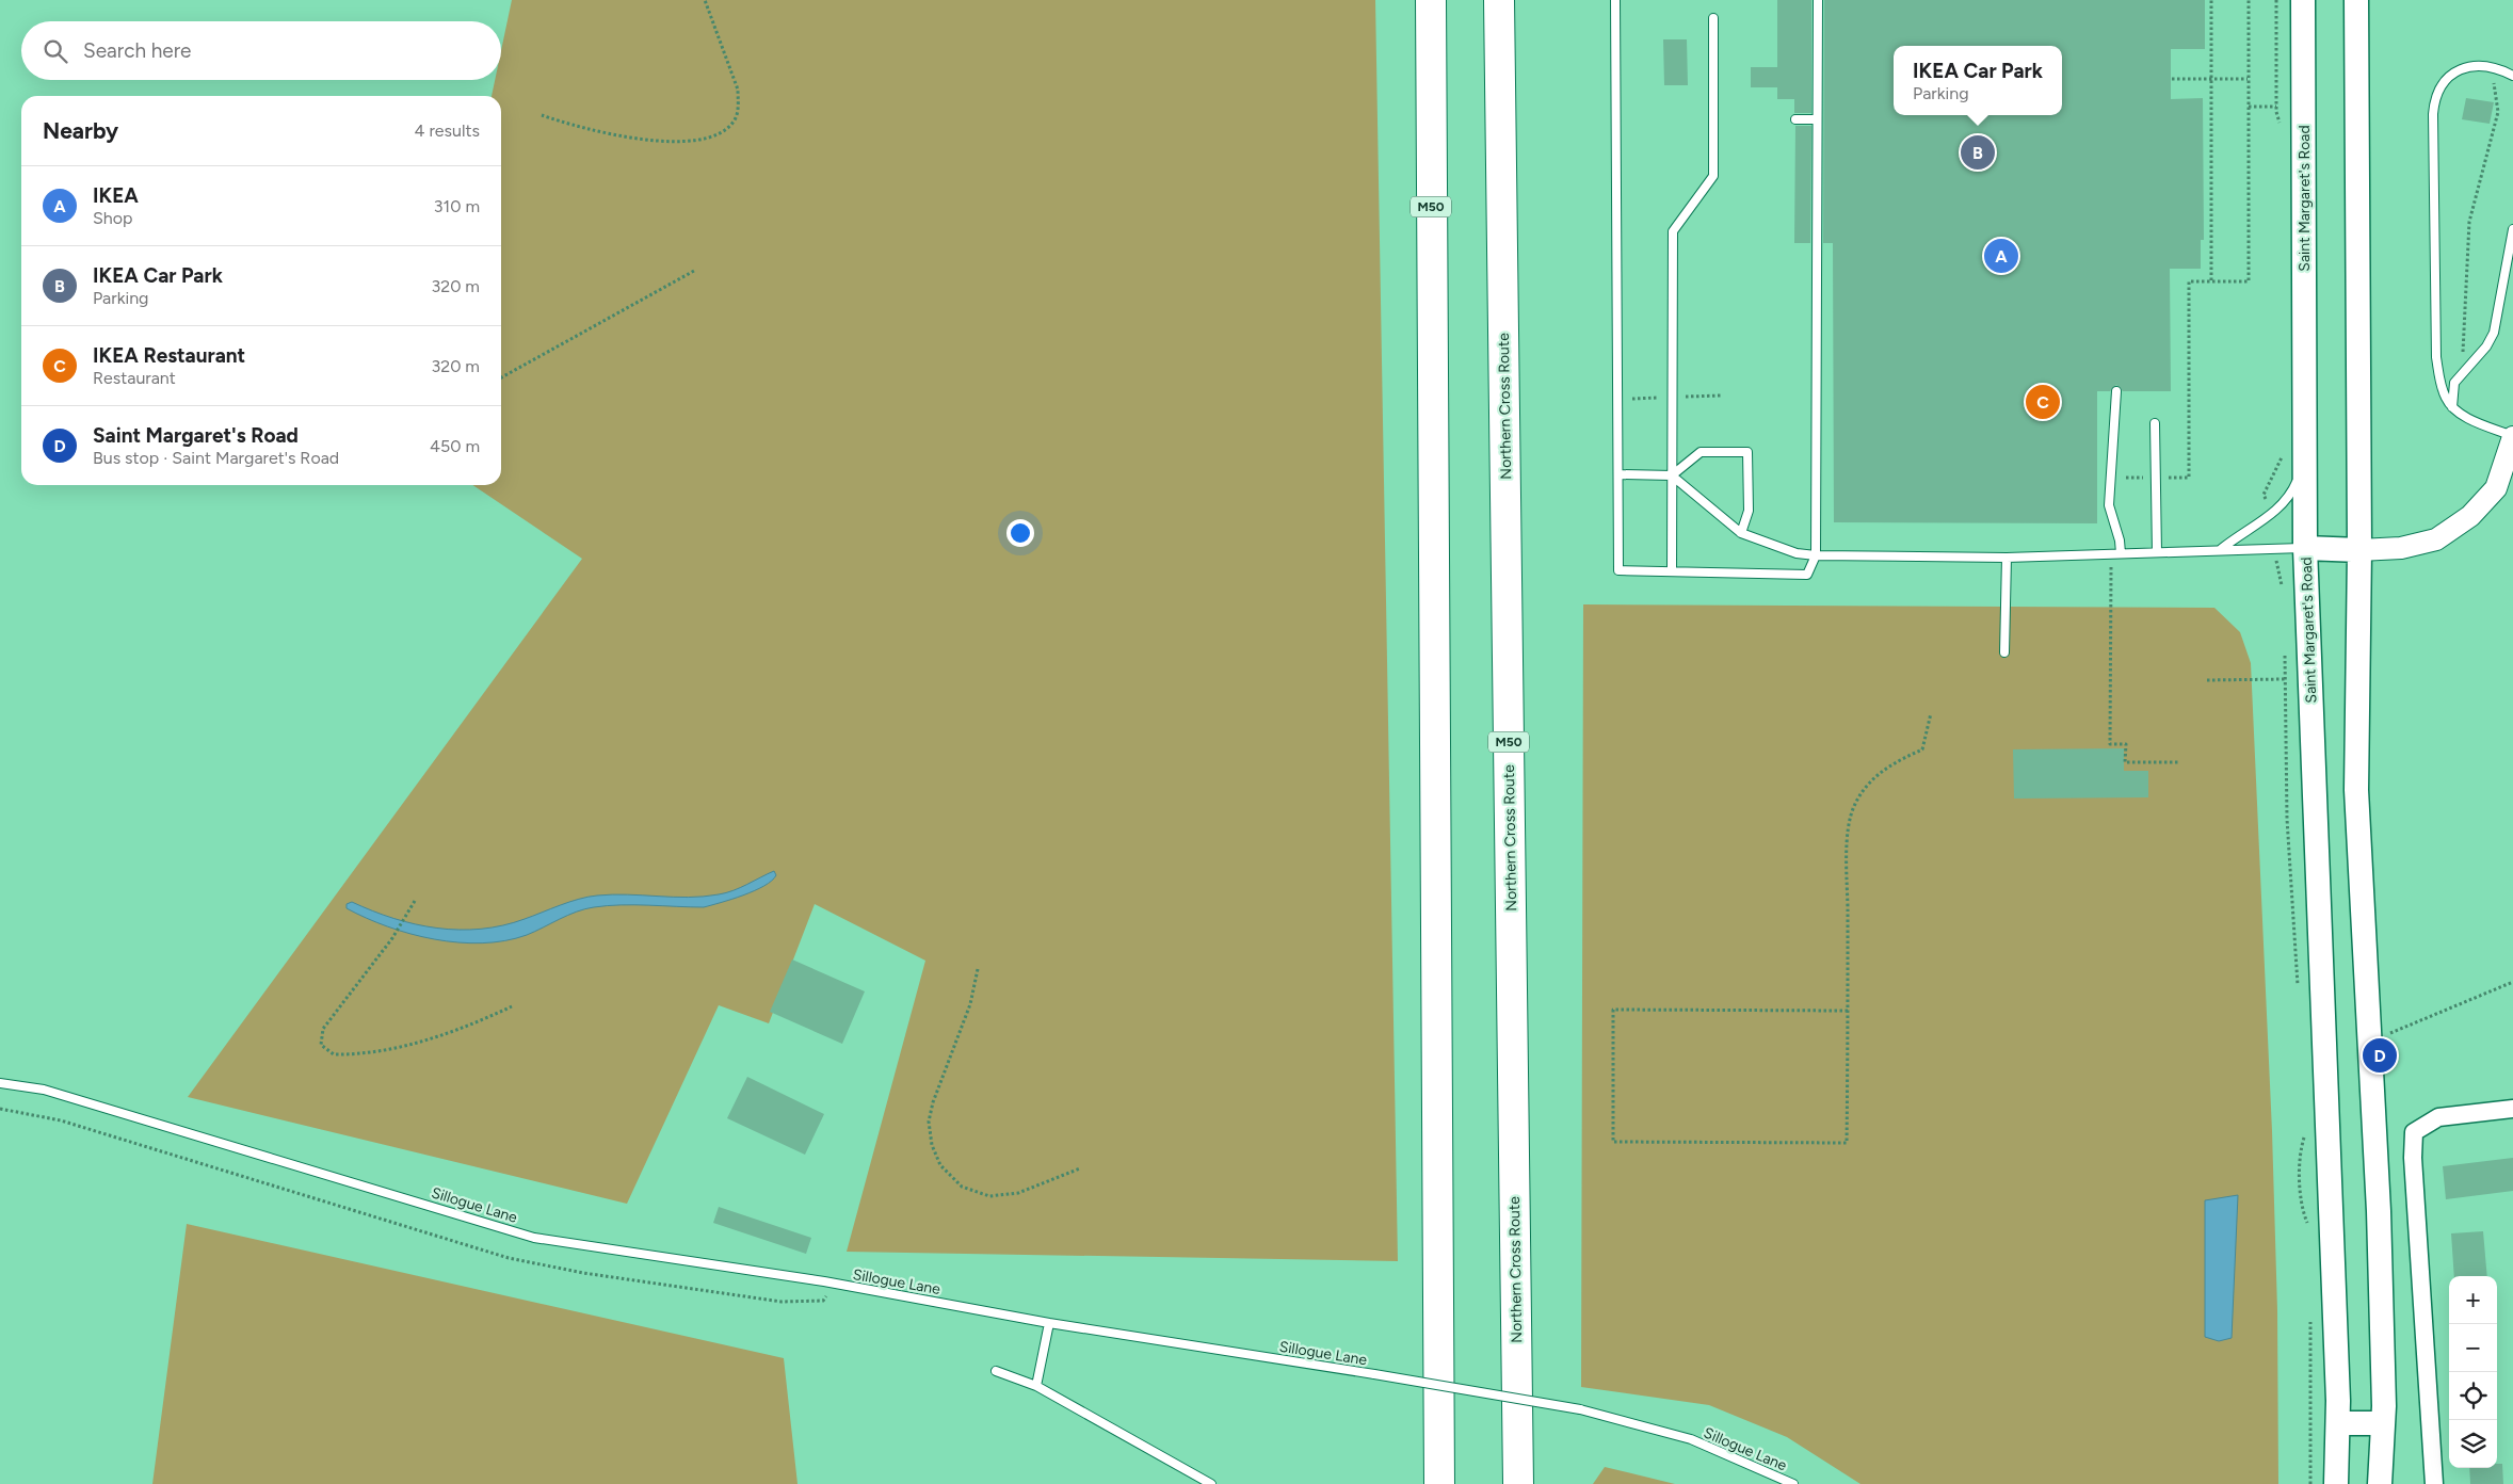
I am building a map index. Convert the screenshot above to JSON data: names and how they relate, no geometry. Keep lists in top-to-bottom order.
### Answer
{
  "streets": {
    "highway": ["M50", "Northern Cross Route"],
    "main road": ["Saint Margaret's Road"],
    "lane": ["Sillogue Lane"]
  },
  "page": {
    "search": "Search here",
    "popup": ["IKEA Car Park", "Parking"],
    "heading": ["Nearby", "4 results"],
    "pins": [
      "B",
      "A",
      "C",
      "D"
    ],
    "list": [
      {
        "mark": "A",
        "name": "IKEA",
        "note": "Shop",
        "value": "310 m"
      },
      {
        "mark": "B",
        "name": "IKEA Car Park",
        "note": "Parking",
        "value": "320 m"
      },
      {
        "mark": "C",
        "name": "IKEA Restaurant",
        "note": "Restaurant",
        "value": "320 m"
      },
      {
        "mark": "D",
        "name": "Saint Margaret's Road",
        "note": "Bus stop · Saint Margaret's Road",
        "value": "450 m"
      }
    ],
    "map_buttons": ["+", "−"]
  }
}
